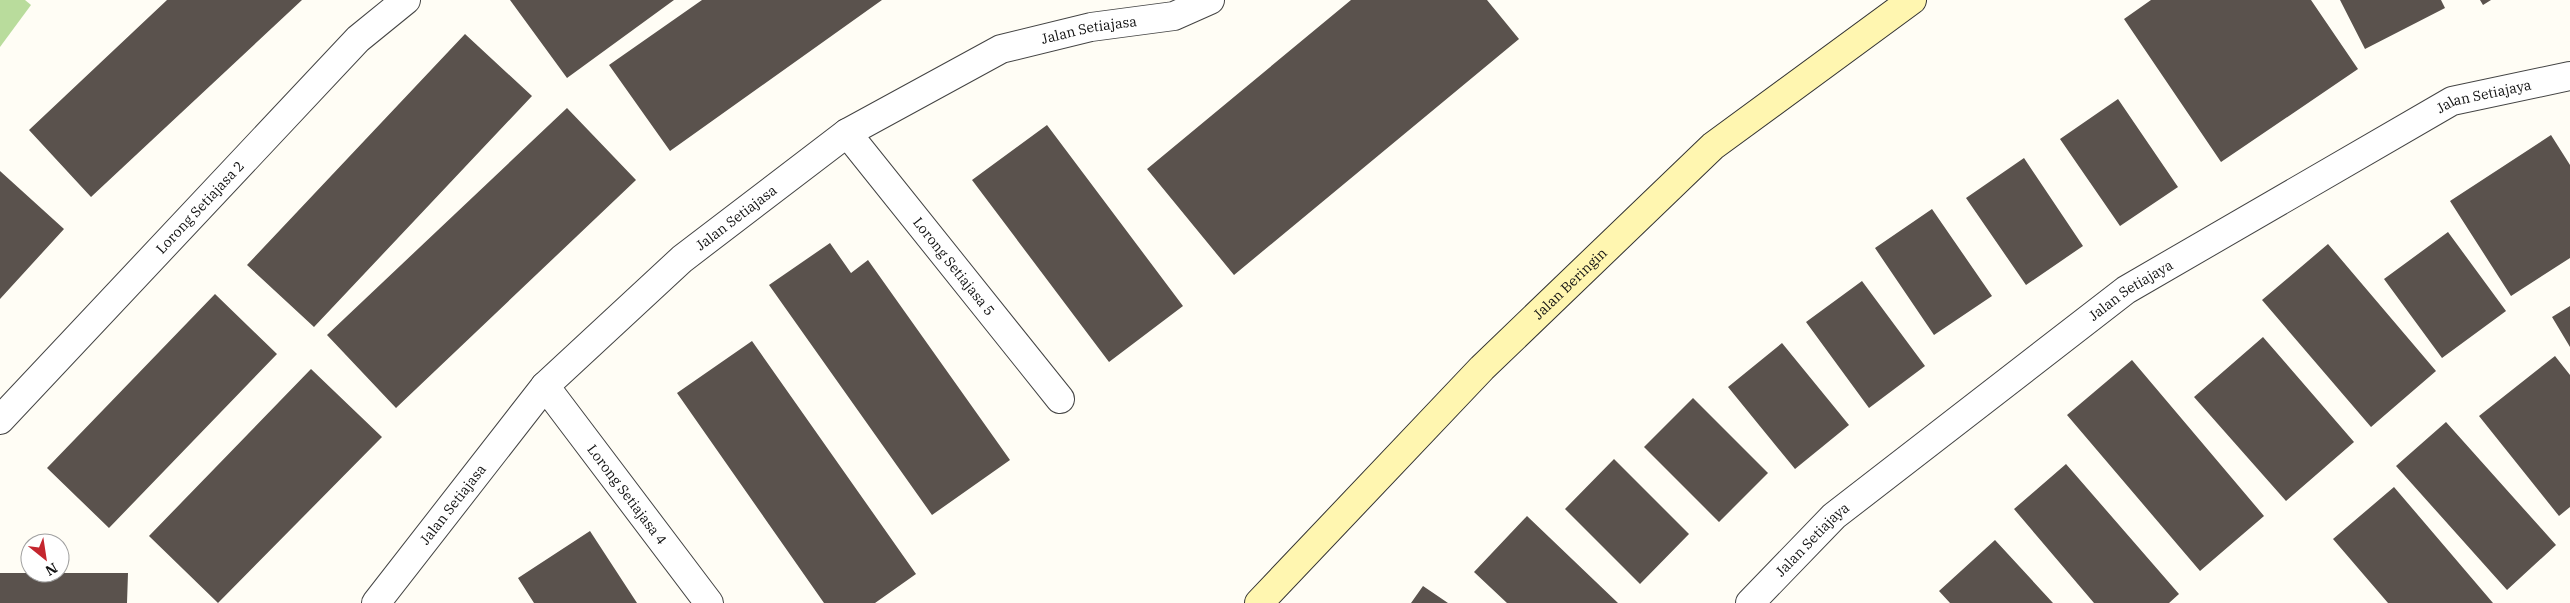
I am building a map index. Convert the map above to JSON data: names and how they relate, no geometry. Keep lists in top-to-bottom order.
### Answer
{
  "streets": {
    "street": [
      "Jalan Setiajasa",
      "Jalan Setiajaya",
      "Lorong Setiajasa 2",
      "Lorong Setiajasa 5",
      "Jalan Beringin",
      "Lorong Setiajasa 4"
    ]
  },
  "crossings": [
    ["Jalan Setiajasa", "Lorong Setiajasa 5"],
    ["Jalan Setiajasa", "Lorong Setiajasa 4"]
  ],
  "north": "bottom right"
}
